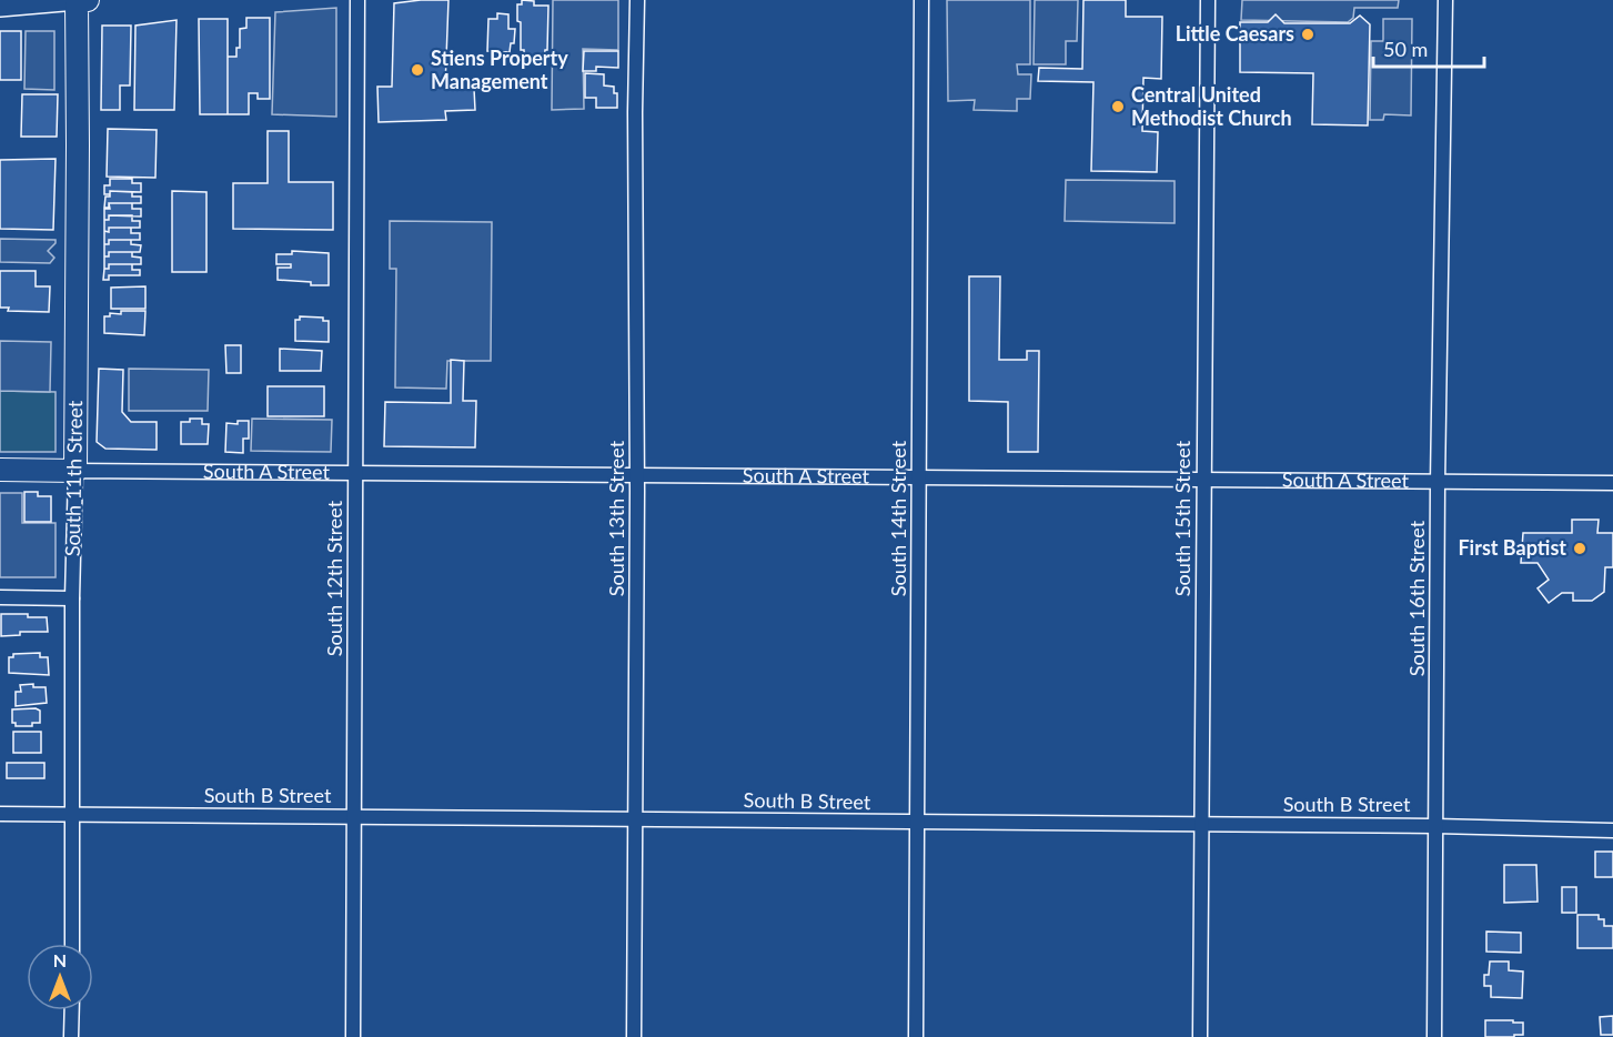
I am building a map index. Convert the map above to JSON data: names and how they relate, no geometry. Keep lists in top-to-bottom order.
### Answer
{
  "streets": {
    "main road": ["South A Street", "South 11th Street"],
    "street": [
      "South 13th Street",
      "South 14th Street",
      "South 15th Street",
      "South 12th Street",
      "South 16th Street",
      "South B Street"
    ]
  },
  "crossings": [
    ["South A Street", "South 11th Street"],
    ["South A Street", "South 13th Street"],
    ["South A Street", "South 14th Street"],
    ["South A Street", "South 15th Street"],
    ["South A Street", "South 12th Street"],
    ["South A Street", "South 16th Street"],
    ["South 11th Street", "South B Street"],
    ["South 13th Street", "South B Street"],
    ["South 14th Street", "South B Street"],
    ["South 15th Street", "South B Street"],
    ["South 12th Street", "South B Street"],
    ["South 16th Street", "South B Street"]
  ],
  "places": [
    "Little Caesars",
    "Stiens Property Management",
    "Central United Methodist Church",
    "First Baptist"
  ],
  "scale_bar": "50 m",
  "north": "top"
}
